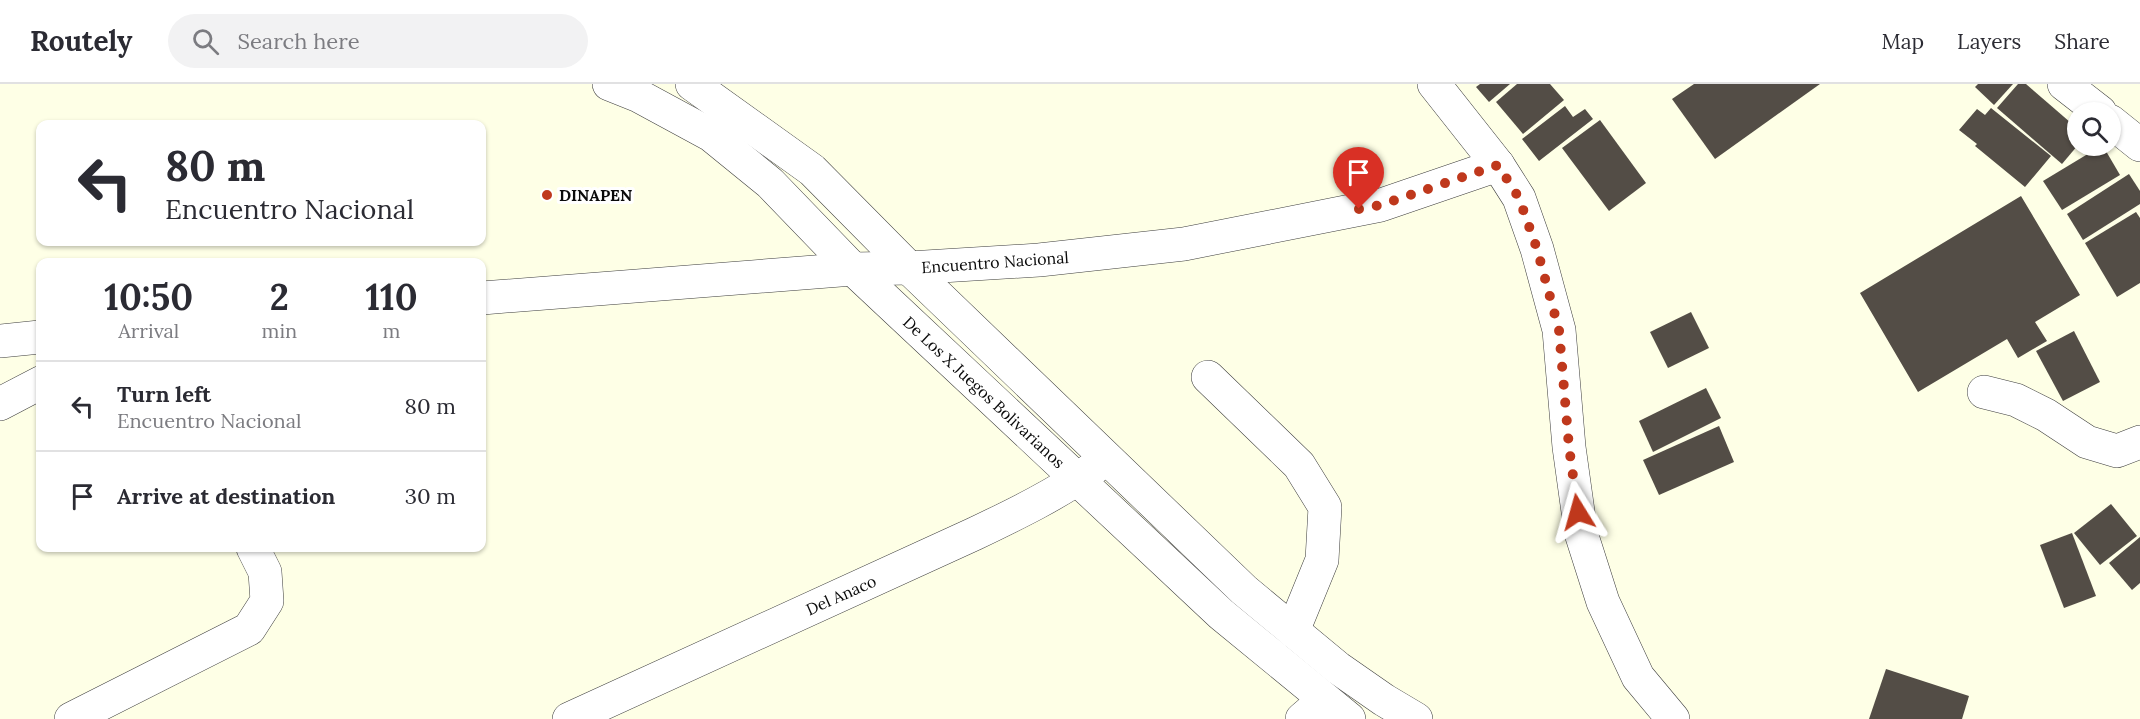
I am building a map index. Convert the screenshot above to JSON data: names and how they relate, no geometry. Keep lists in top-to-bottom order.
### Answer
{
  "streets": {
    "street": ["Encuentro Nacional", "De Los X Juegos Bolivarianos", "Del Anaco"]
  },
  "crossings": [
    ["Encuentro Nacional", "De Los X Juegos Bolivarianos"],
    ["De Los X Juegos Bolivarianos", "Del Anaco"]
  ],
  "places": ["DINAPEN"],
  "page": {
    "header": "Routely",
    "search": "Search here",
    "nav": ["Map", "Layers", "Share"],
    "turn": ["80 m", "Encuentro Nacional"],
    "eta": [
      "10:50",
      "Arrival",
      "2",
      "min",
      "110",
      "m"
    ],
    "list": [
      {
        "name": "Turn left",
        "note": "Encuentro Nacional",
        "value": "80 m"
      },
      {
        "name": "Arrive at destination",
        "value": "30 m"
      }
    ]
  }
}
